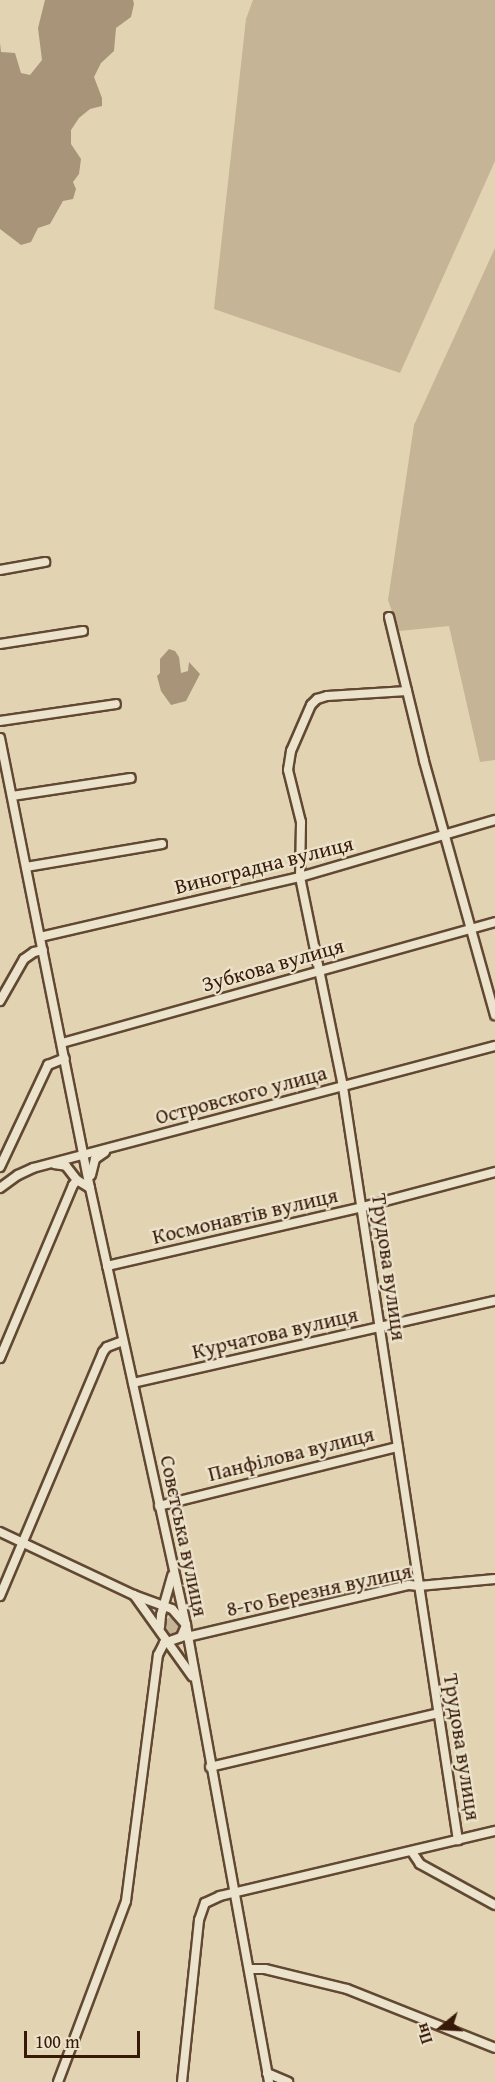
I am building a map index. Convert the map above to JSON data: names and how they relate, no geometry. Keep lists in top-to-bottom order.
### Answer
{
  "streets": {
    "street": [
      "Виноградна вулиця",
      "Зубкова вулиця",
      "Островского улица",
      "Космонавтів вулиця",
      "Трудова вулиця",
      "Курчатова вулиця",
      "Панфілова вулиця",
      "Совєтська вулиця",
      "8-го Березня вулиця"
    ]
  },
  "crossings": [
    ["Виноградна вулиця", "Трудова вулиця"],
    ["Виноградна вулиця", "Совєтська вулиця"],
    ["Зубкова вулиця", "Трудова вулиця"],
    ["Зубкова вулиця", "Совєтська вулиця"],
    ["Островского улица", "Трудова вулиця"],
    ["Островского улица", "Совєтська вулиця"],
    ["Космонавтів вулиця", "Трудова вулиця"],
    ["Космонавтів вулиця", "Совєтська вулиця"],
    ["Трудова вулиця", "Курчатова вулиця"],
    ["Трудова вулиця", "Панфілова вулиця"],
    ["Трудова вулиця", "8-го Березня вулиця"],
    ["Курчатова вулиця", "Совєтська вулиця"],
    ["Панфілова вулиця", "Совєтська вулиця"],
    ["Совєтська вулиця", "8-го Березня вулиця"]
  ],
  "scale_bar": "100 m",
  "north": "left"
}
